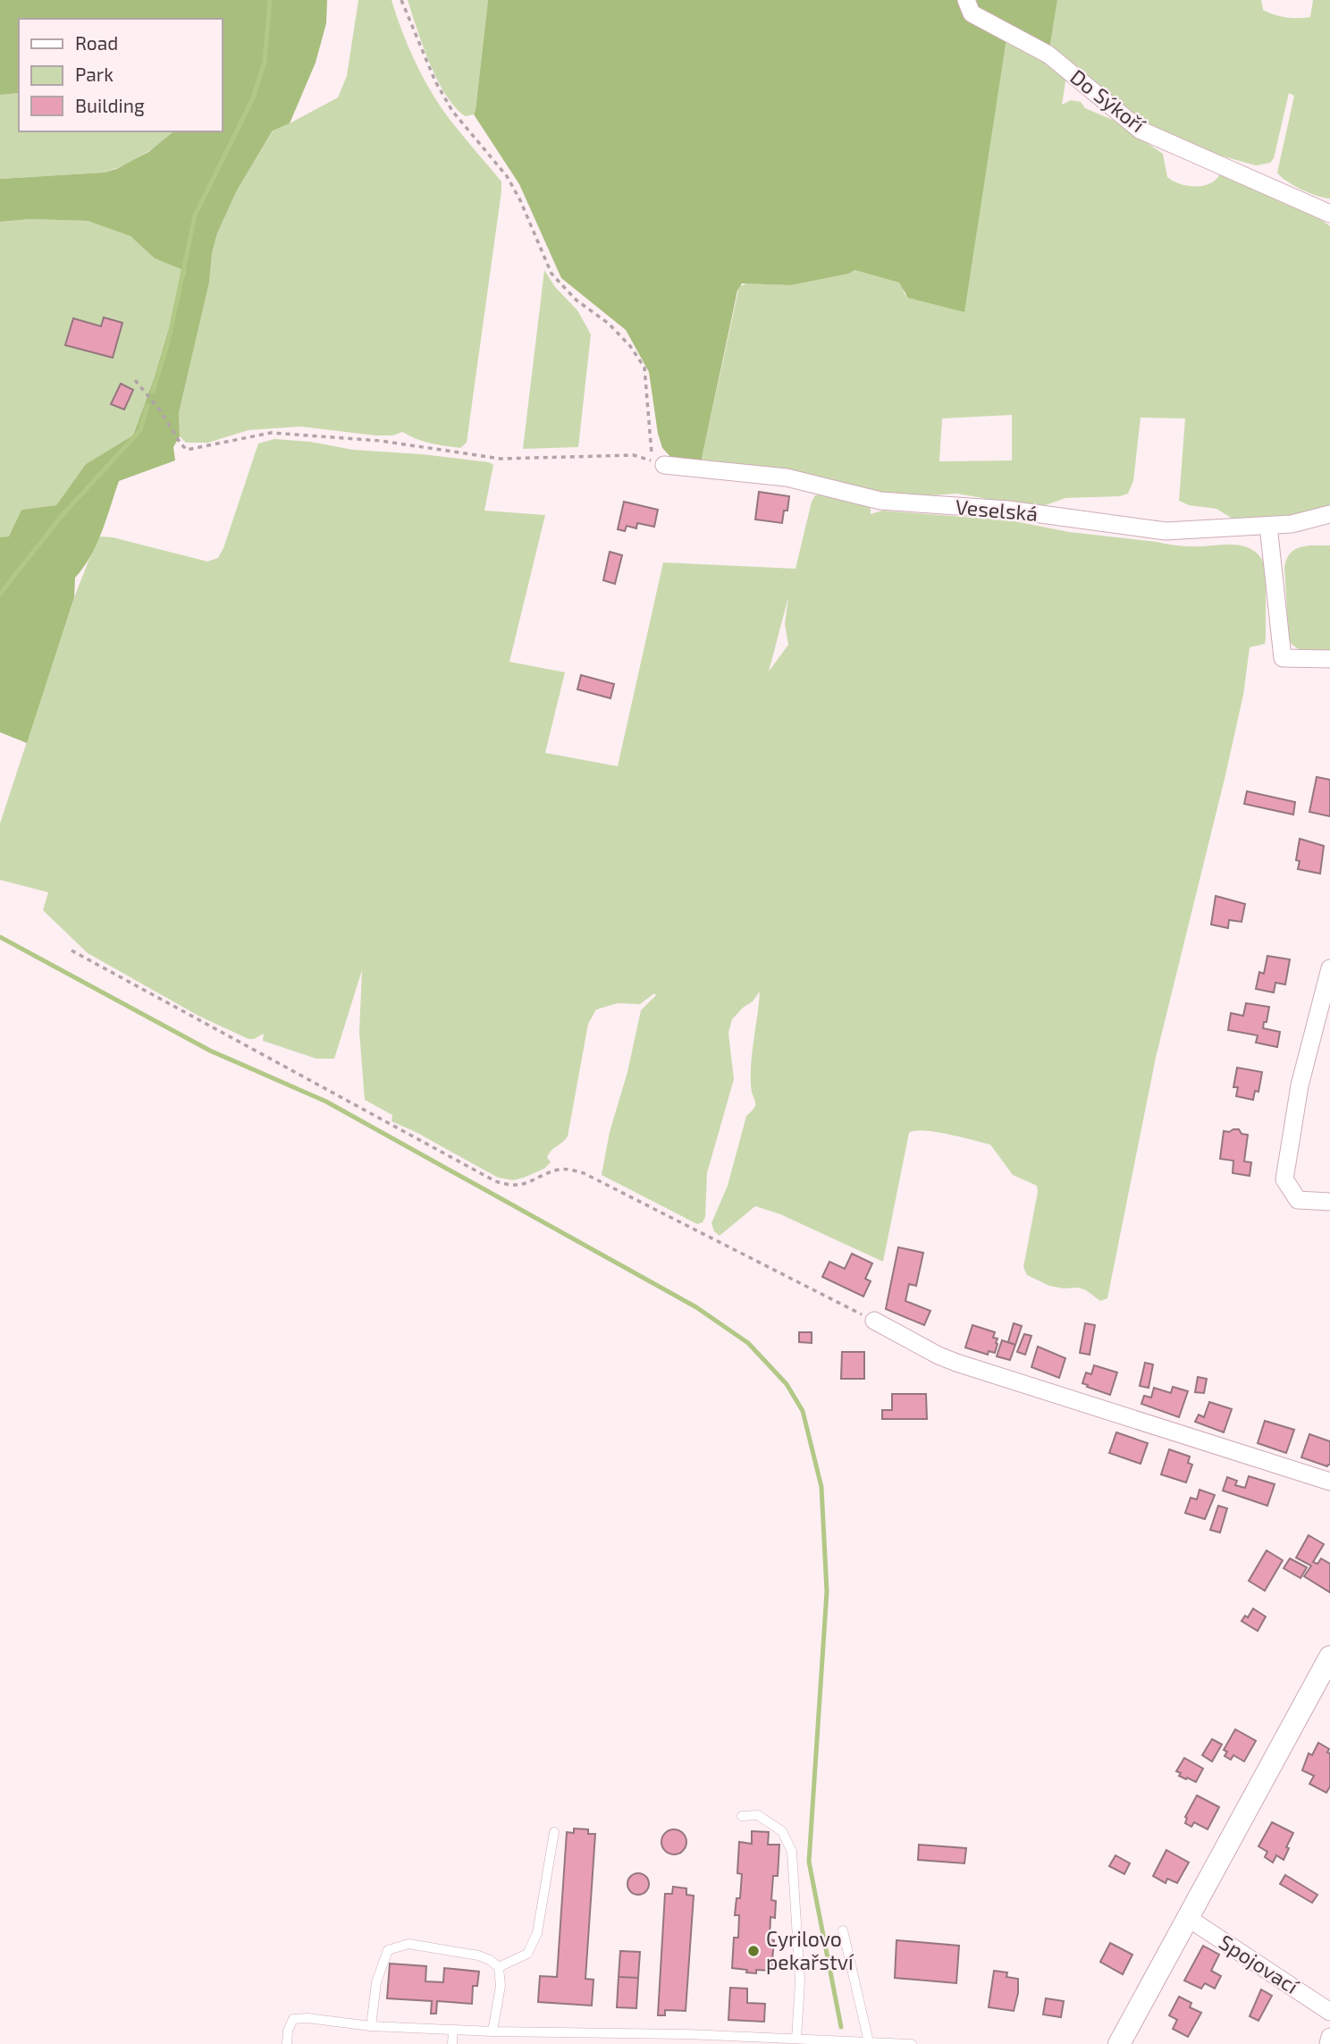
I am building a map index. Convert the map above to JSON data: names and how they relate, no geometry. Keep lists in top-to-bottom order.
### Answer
{
  "streets": {
    "street": ["Do Sýkoří", "Veselská", "Spojovací"]
  },
  "places": ["Cyrilovo pekařství"],
  "legend": ["Road", "Park", "Building"]
}
